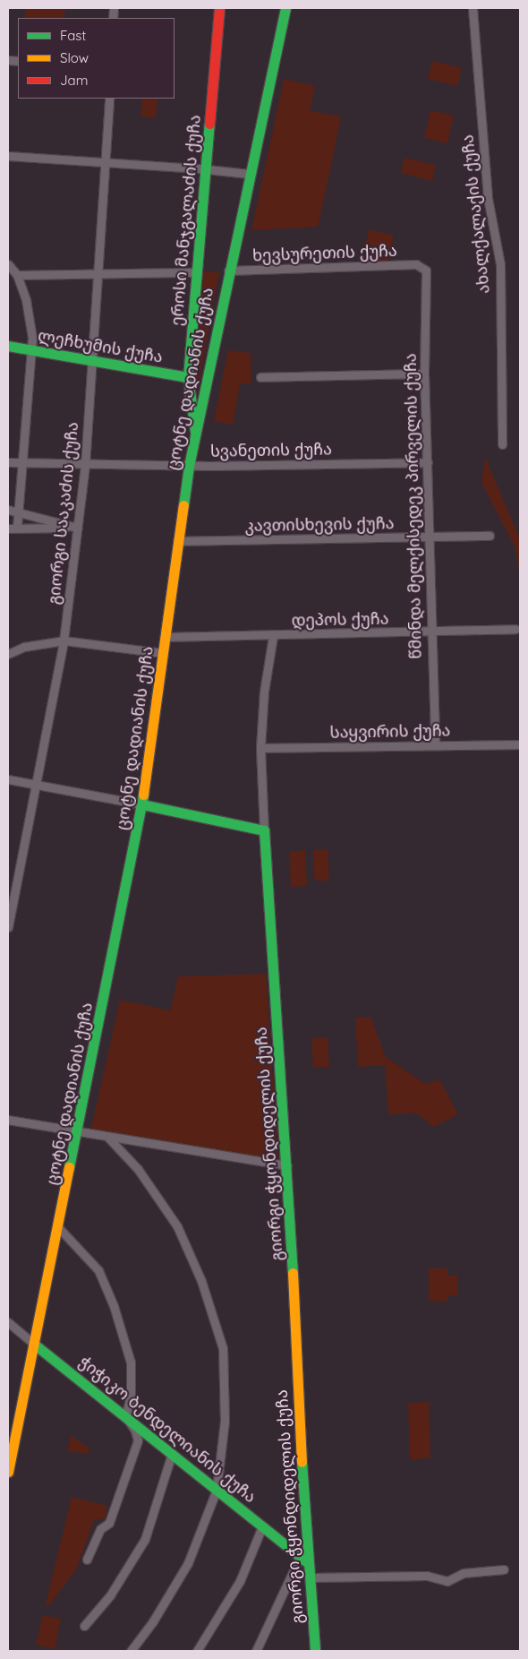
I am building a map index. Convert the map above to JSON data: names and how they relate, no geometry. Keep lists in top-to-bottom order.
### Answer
{
  "streets": {
    "street": [
      "ახალქალაქის ქუჩა",
      "ეროსი მანჯგალაძის ქუჩა",
      "ხევსურეთის ქუჩა",
      "ლეჩხუმის ქუჩა",
      "ცოტნე დადიანის ქუჩა",
      "სვანეთის ქუჩა",
      "წმინდა მელქისედეკ პირველის ქუჩა",
      "გიორგი სააკაძის ქუჩა",
      "კავთისხევის ქუჩა",
      "დეპოს ქუჩა",
      "საყვირის ქუჩა",
      "გიორგი ჭყონდიდელის ქუჩა",
      "ჭიჭიკო ბენდელიანის ქუჩა"
    ]
  },
  "crossings": [
    ["ეროსი მანჯგალაძის ქუჩა", "ლეჩხუმის ქუჩა"],
    ["ეროსი მანჯგალაძის ქუჩა", "ცოტნე დადიანის ქუჩა"],
    ["ხევსურეთის ქუჩა", "ცოტნე დადიანის ქუჩა"],
    ["ხევსურეთის ქუჩა", "წმინდა მელქისედეკ პირველის ქუჩა"],
    ["ლეჩხუმის ქუჩა", "გიორგი სააკაძის ქუჩა"],
    ["ცოტნე დადიანის ქუჩა", "სვანეთის ქუჩა"],
    ["ცოტნე დადიანის ქუჩა", "კავთისხევის ქუჩა"],
    ["ცოტნე დადიანის ქუჩა", "დეპოს ქუჩა"],
    ["ცოტნე დადიანის ქუჩა", "ჭიჭიკო ბენდელიანის ქუჩა"],
    ["სვანეთის ქუჩა", "წმინდა მელქისედეკ პირველის ქუჩა"],
    ["სვანეთის ქუჩა", "გიორგი სააკაძის ქუჩა"],
    ["წმინდა მელქისედეკ პირველის ქუჩა", "კავთისხევის ქუჩა"],
    ["წმინდა მელქისედეკ პირველის ქუჩა", "დეპოს ქუჩა"],
    ["წმინდა მელქისედეკ პირველის ქუჩა", "საყვირის ქუჩა"],
    ["დეპოს ქუჩა", "გიორგი ჭყონდიდელის ქუჩა"],
    ["საყვირის ქუჩა", "გიორგი ჭყონდიდელის ქუჩა"],
    ["გიორგი ჭყონდიდელის ქუჩა", "ჭიჭიკო ბენდელიანის ქუჩა"]
  ],
  "legend": ["Fast", "Slow", "Jam"]
}
